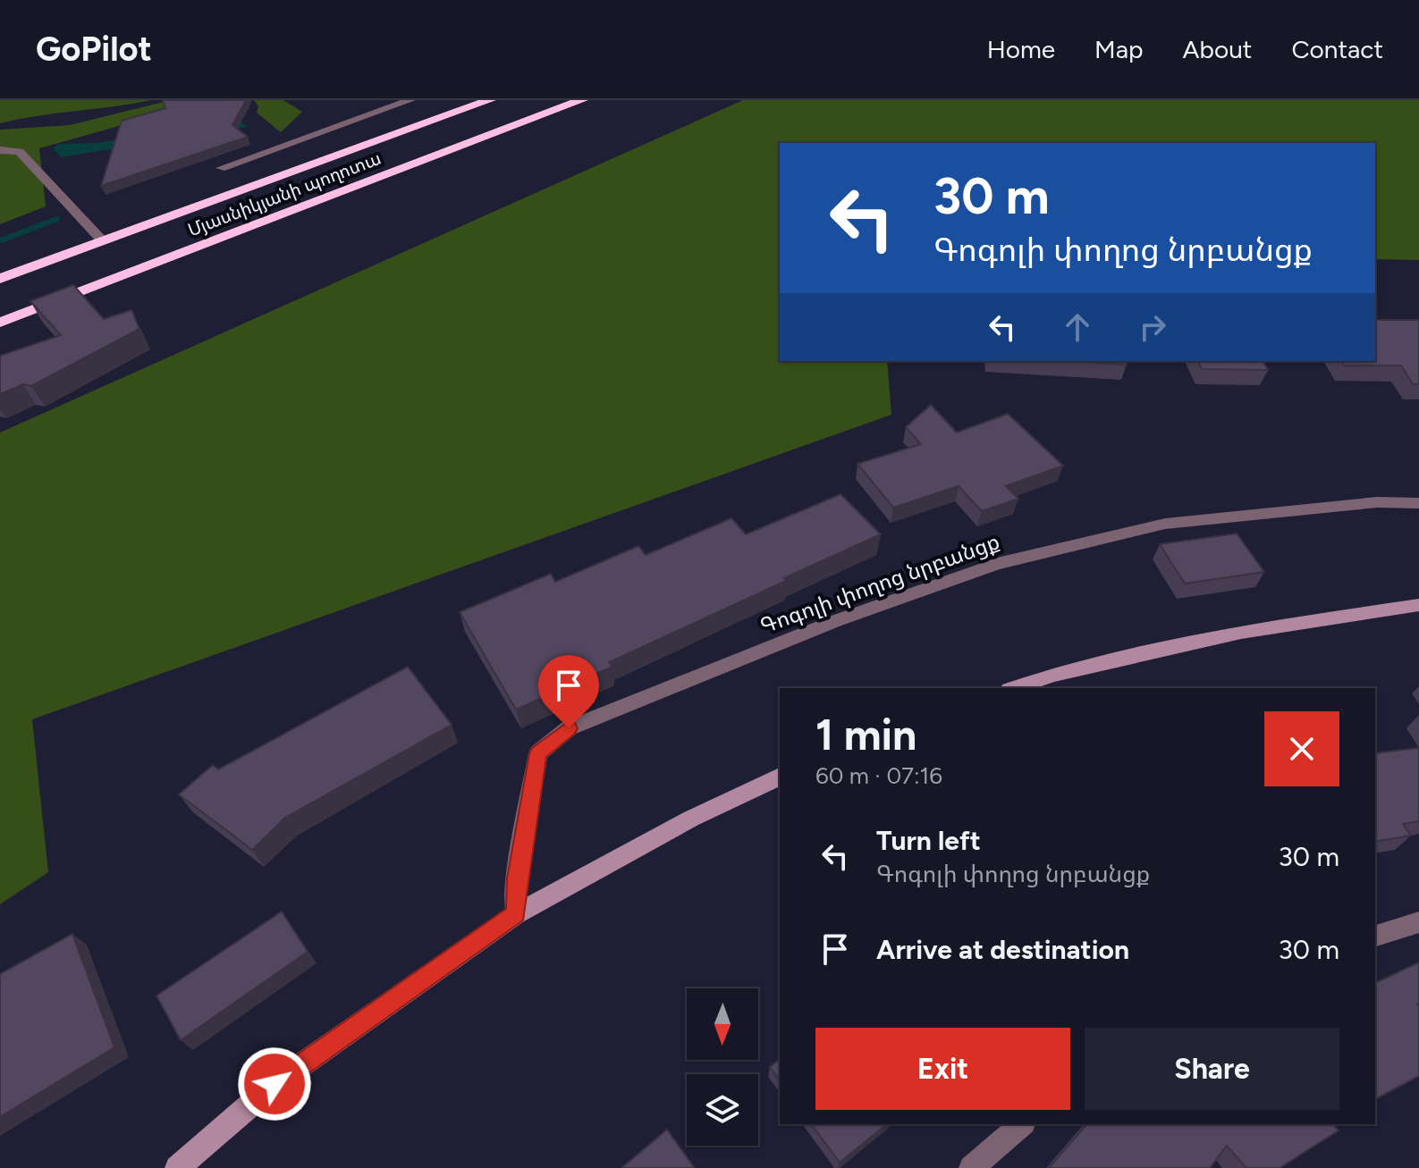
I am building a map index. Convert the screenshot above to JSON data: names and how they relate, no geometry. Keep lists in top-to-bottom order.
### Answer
{
  "streets": {
    "highway": ["Մյասնիկյանի պողոտա"],
    "street": ["Գոգոլի փողոց նրբանցք"]
  },
  "north": "bottom",
  "page": {
    "header": "GoPilot",
    "nav": [
      "Home",
      "Map",
      "About",
      "Contact"
    ],
    "turn": ["30 m", "Գոգոլի փողոց նրբանցք"],
    "heading": ["1 min", "60 m · 07:16"],
    "list": [
      {
        "name": "Turn left",
        "note": "Գոգոլի փողոց նրբանցք",
        "value": "30 m"
      },
      {
        "name": "Arrive at destination",
        "value": "30 m"
      }
    ],
    "buttons": ["Exit", "Share"]
  }
}
